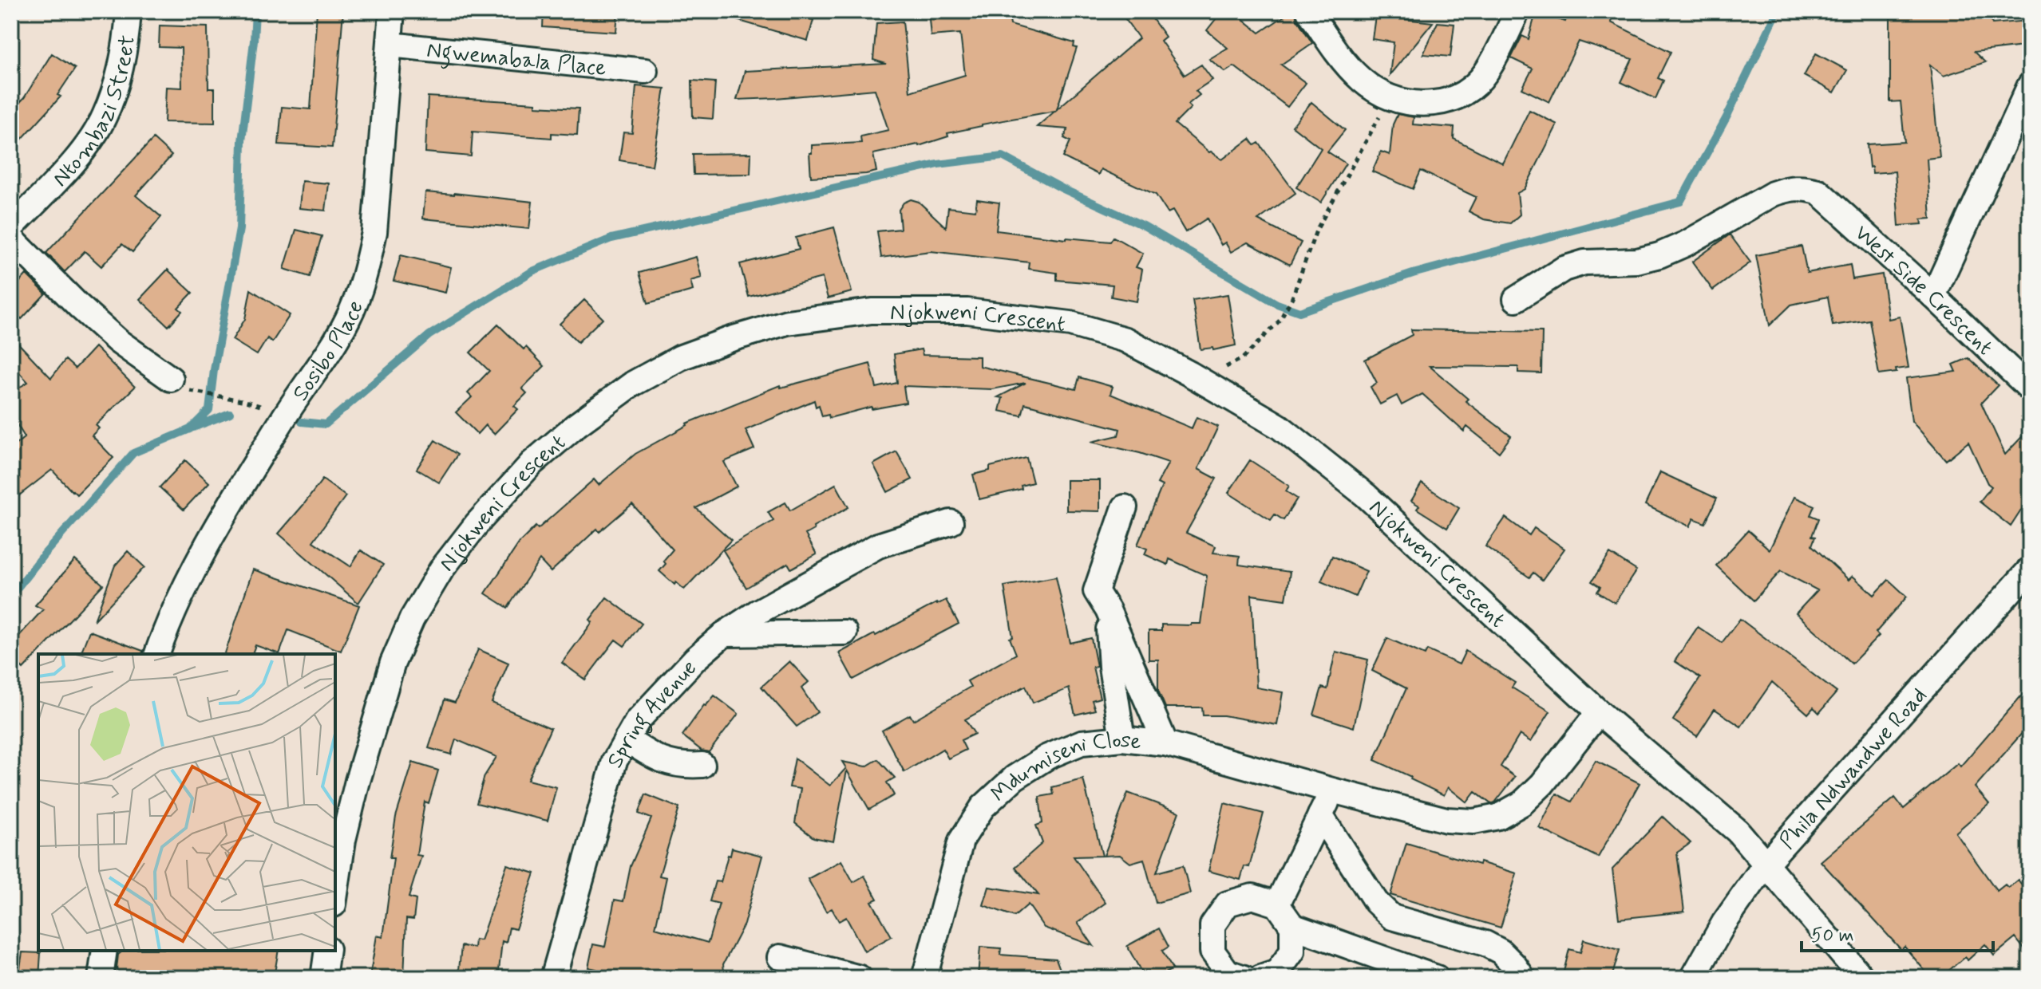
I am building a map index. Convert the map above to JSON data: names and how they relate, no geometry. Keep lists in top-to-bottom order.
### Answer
{
  "streets": {
    "street": [
      "Ngwemabala Place",
      "Ntombazi Street",
      "West Side Crescent",
      "Njokweni Crescent",
      "Sosibo Place",
      "Spring Avenue",
      "Phila Ndwandwe Road",
      "Mdumiseni Close"
    ]
  },
  "crossings": [
    ["Ngwemabala Place", "Sosibo Place"],
    ["Njokweni Crescent", "Phila Ndwandwe Road"],
    ["Njokweni Crescent", "Mdumiseni Close"]
  ],
  "scale_bar": "50 m"
}
